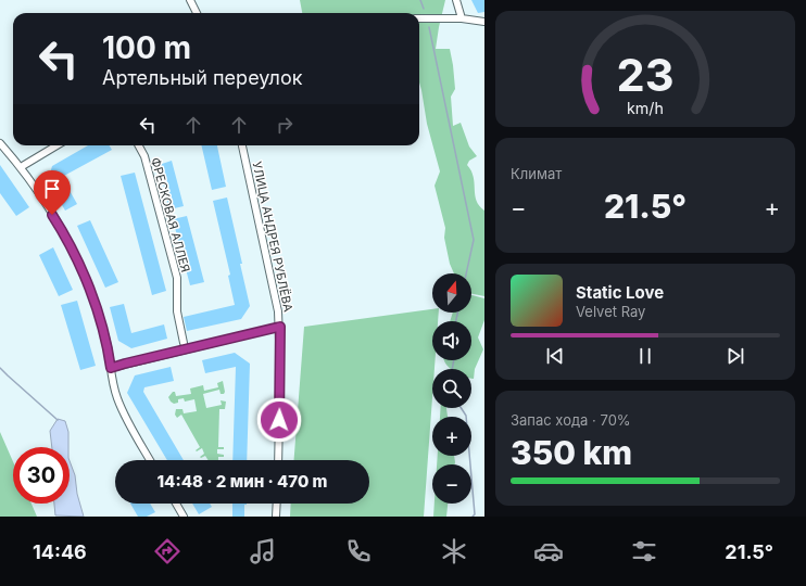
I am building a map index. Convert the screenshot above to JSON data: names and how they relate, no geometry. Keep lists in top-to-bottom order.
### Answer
{
  "streets": {
    "street": ["ФРЕСКОВАЯ АЛЛЕЯ", "УЛИЦА АНДРЕЯ РУБЛЁВА"]
  },
  "north": "top",
  "page": {
    "turn": ["100 m", "Артельный переулок"],
    "tile": [
      "Климат",
      ["Запас хода · 70%", "350 km"]
    ],
    "heat": ["−", "21.5°", "+"],
    "map_buttons": ["+", "−"],
    "song": ["Static Love", "Velvet Ray"],
    "limit": "30",
    "trip": "14:48 · 2 мин · 470 m",
    "tabs": ["14:46", "21.5°"],
    "gauge": ["23", "km/h"]
  }
}
